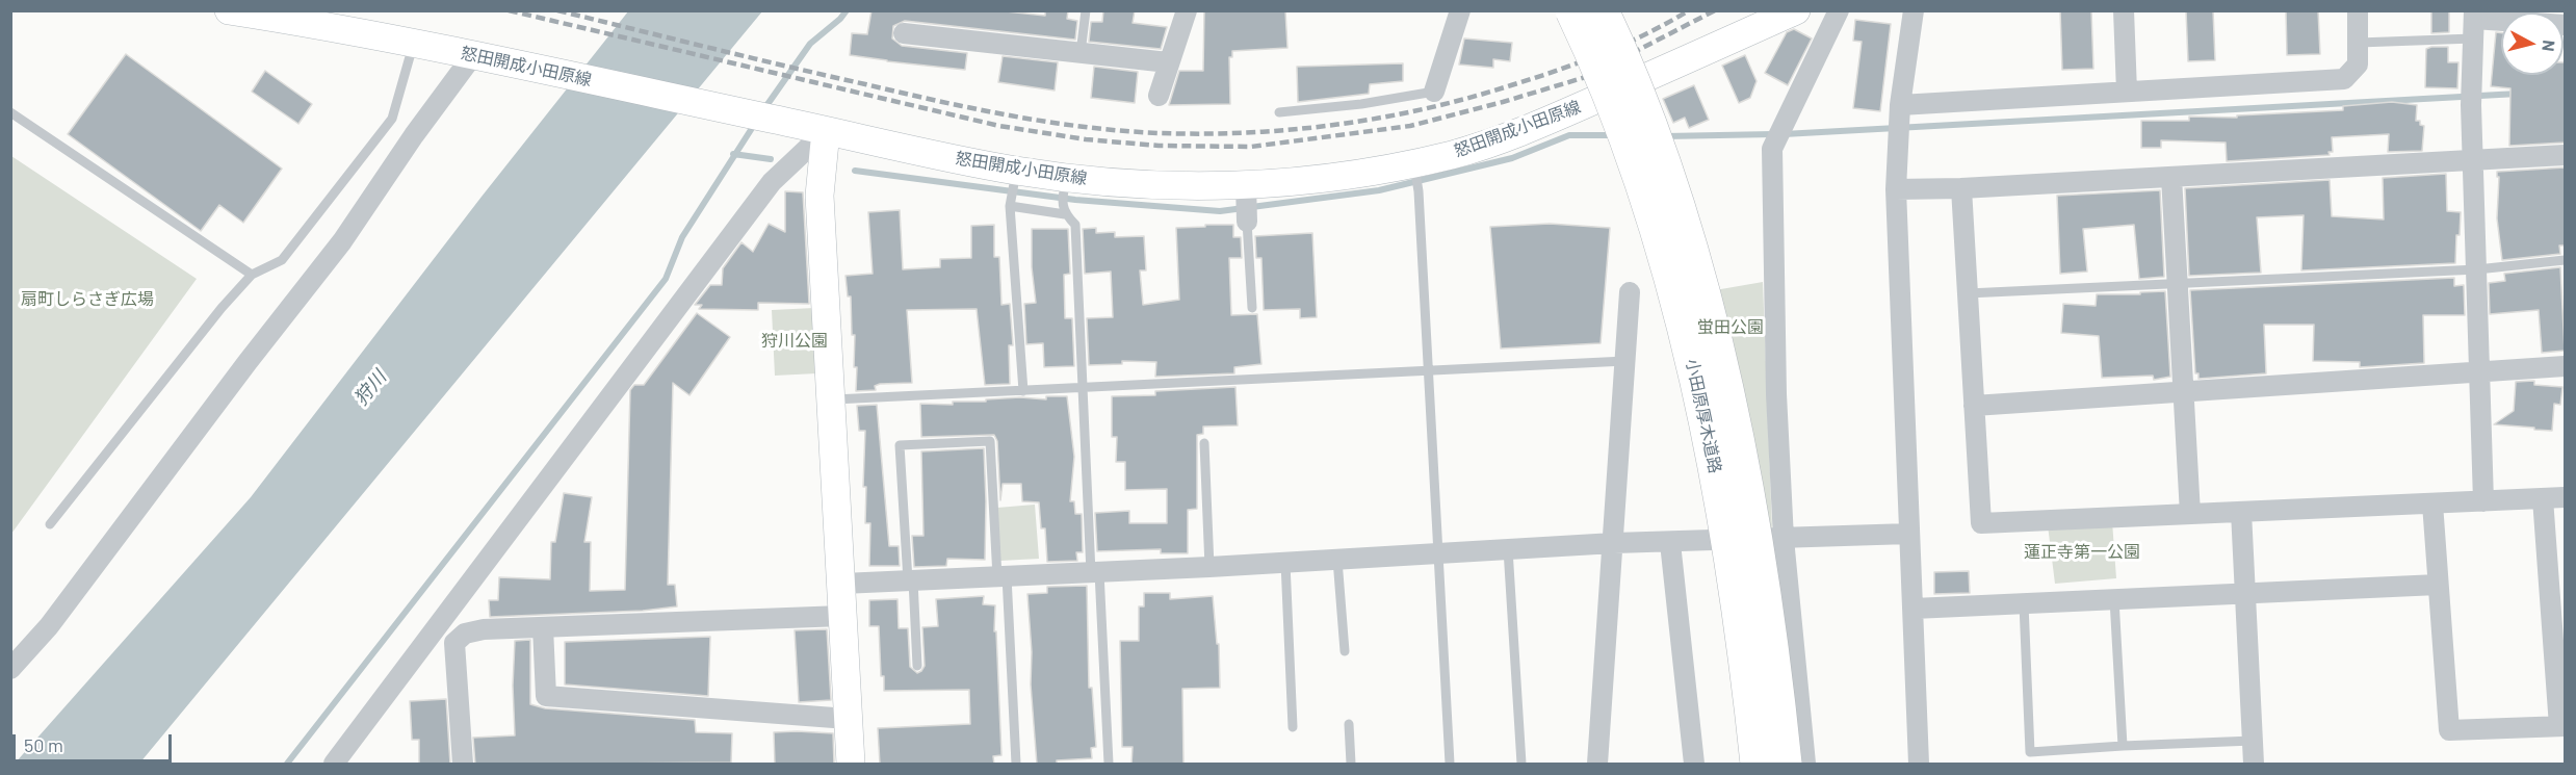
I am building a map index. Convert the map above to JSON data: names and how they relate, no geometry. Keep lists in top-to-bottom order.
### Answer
{
  "streets": {
    "highway": ["小田原厚木道路"],
    "main road": ["怒田開成小田原線"]
  },
  "water": ["狩川"],
  "parks": [
    "扇町しらさぎ広場",
    "蛍田公園",
    "狩川公園",
    "蓮正寺第一公園"
  ],
  "scale_bar": "50 m",
  "north": "right"
}
